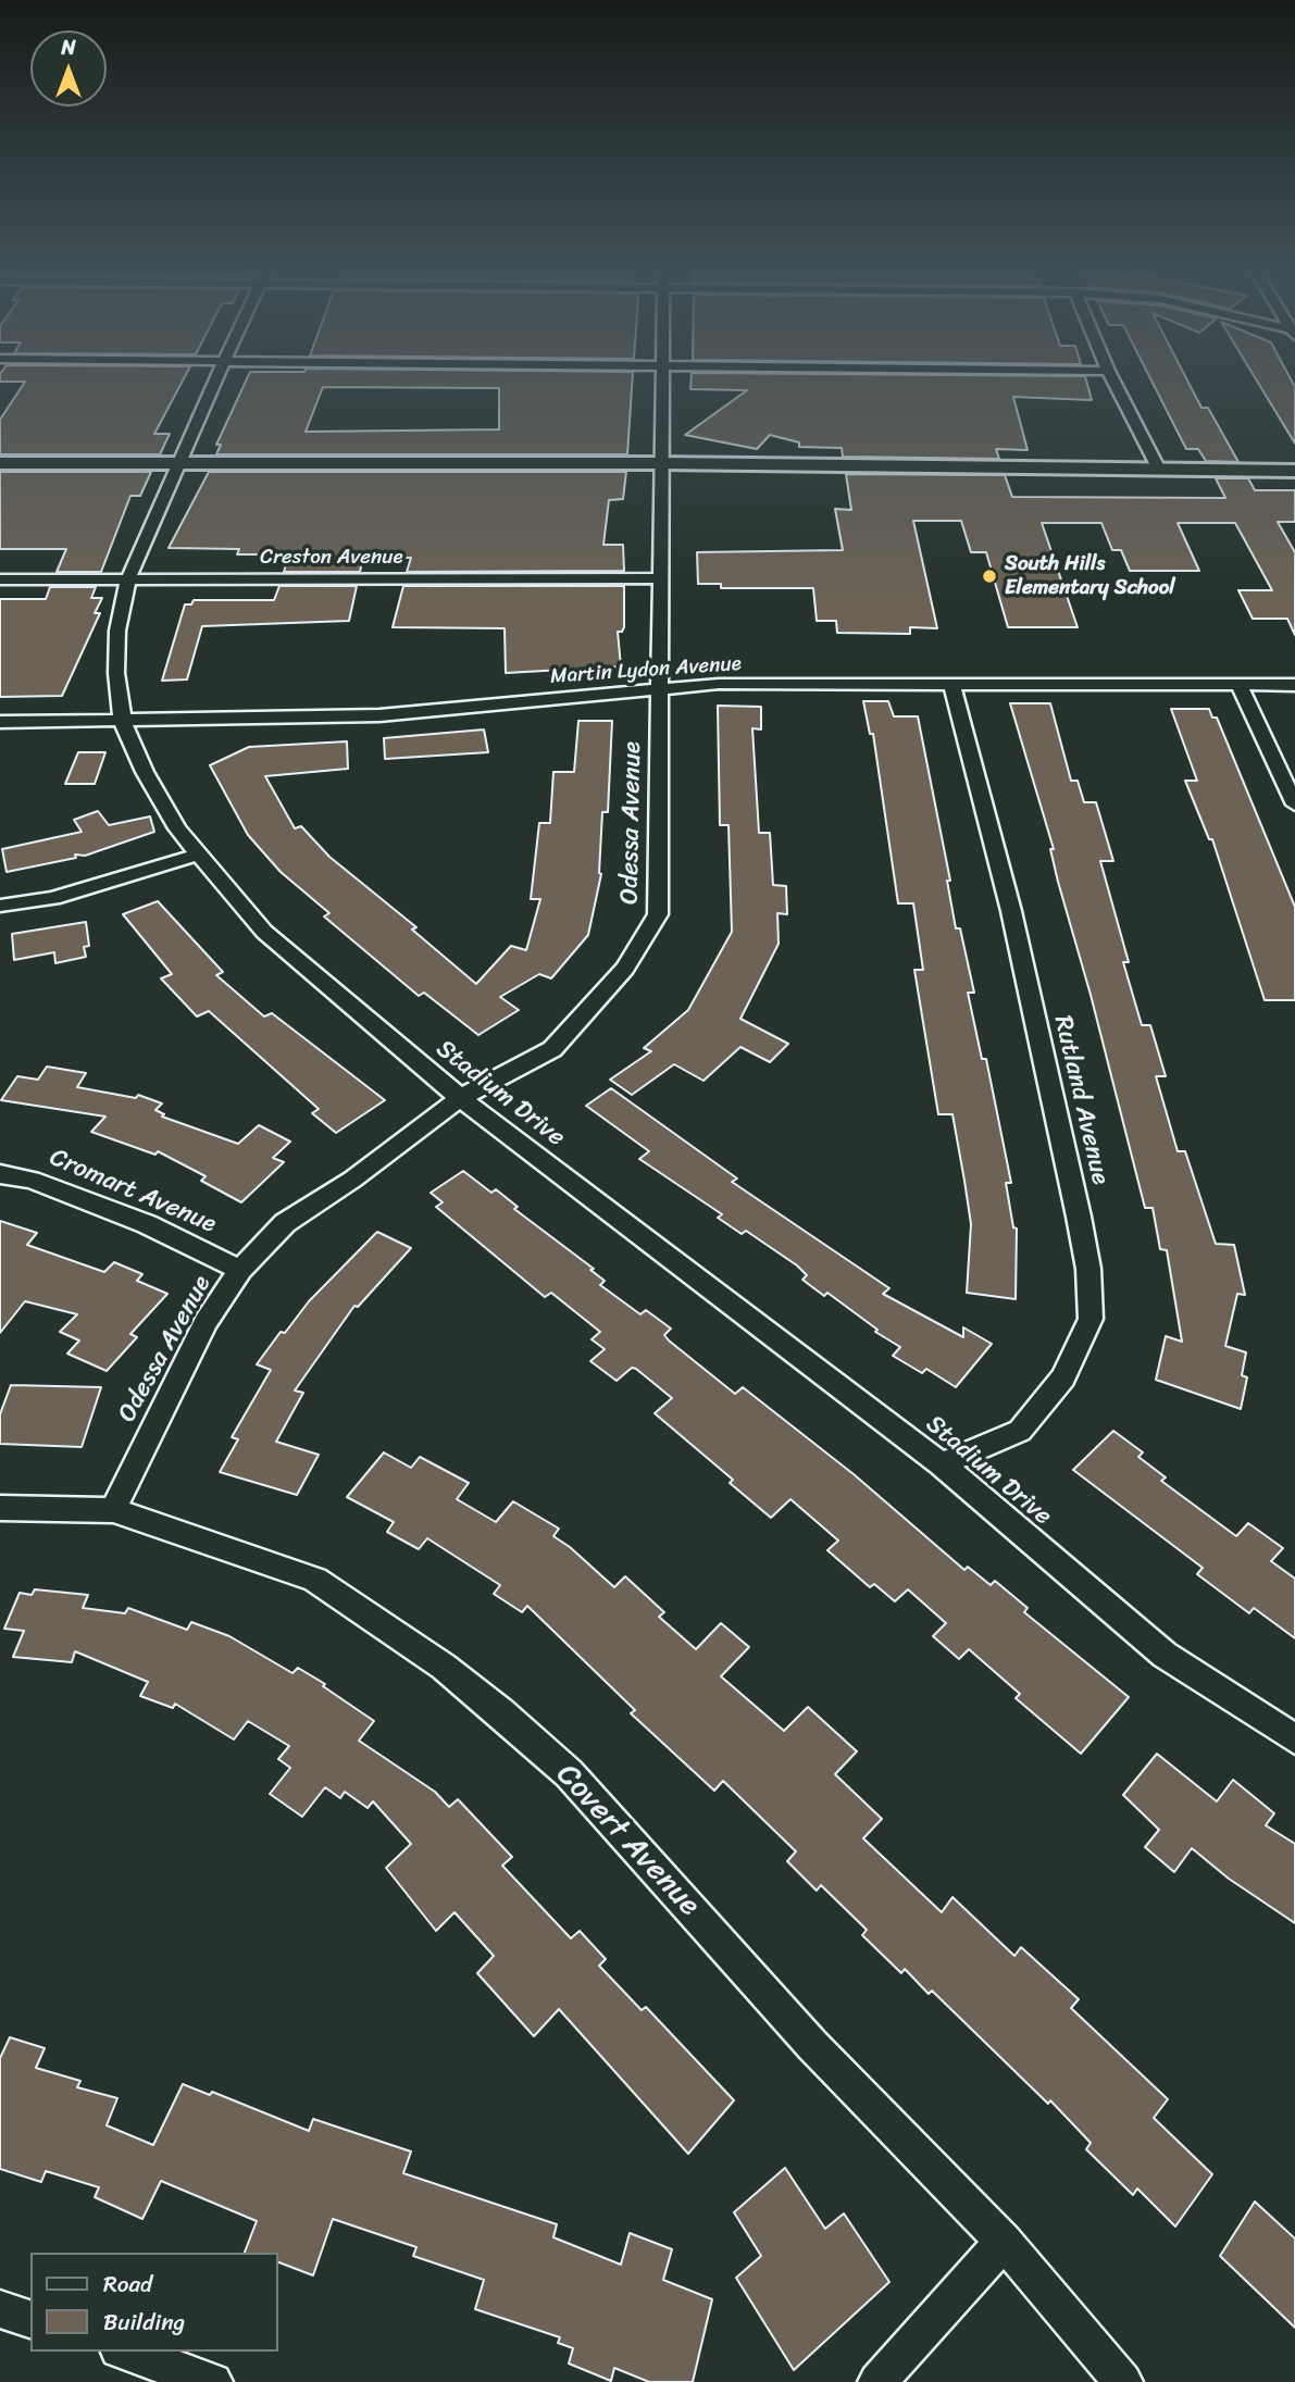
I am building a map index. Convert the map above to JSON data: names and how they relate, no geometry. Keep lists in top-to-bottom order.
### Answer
{
  "streets": {
    "street": [
      "Creston Avenue",
      "Martin Lydon Avenue",
      "Odessa Avenue",
      "Stadium Drive",
      "Rutland Avenue",
      "Cromart Avenue",
      "Covert Avenue"
    ]
  },
  "crossings": [
    ["Creston Avenue", "Odessa Avenue"],
    ["Creston Avenue", "Stadium Drive"],
    ["Martin Lydon Avenue", "Odessa Avenue"],
    ["Martin Lydon Avenue", "Stadium Drive"],
    ["Martin Lydon Avenue", "Rutland Avenue"],
    ["Odessa Avenue", "Stadium Drive"],
    ["Odessa Avenue", "Cromart Avenue"],
    ["Odessa Avenue", "Covert Avenue"],
    ["Stadium Drive", "Rutland Avenue"]
  ],
  "places": ["South Hills Elementary School"],
  "legend": ["Road", "Building"],
  "north": "top"
}
